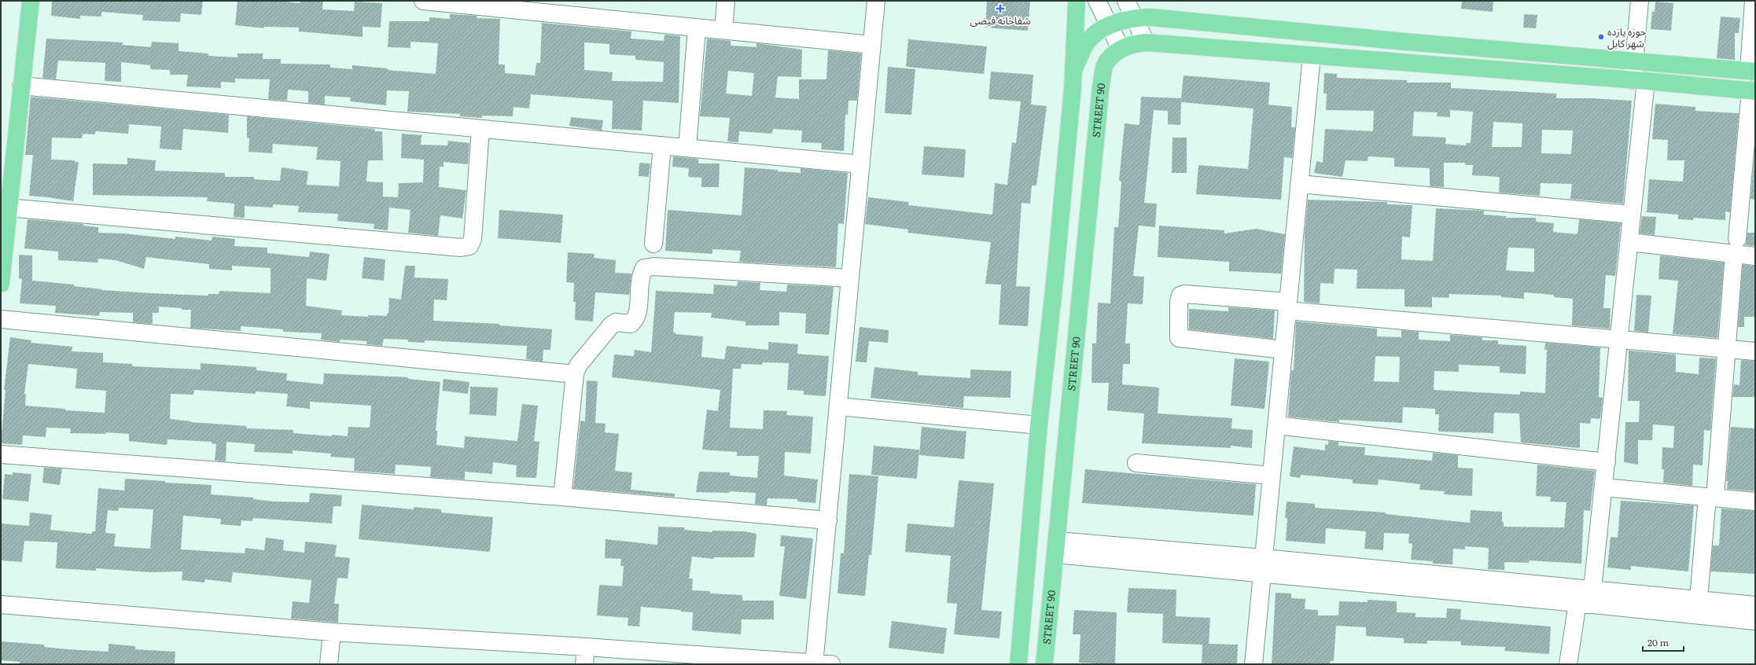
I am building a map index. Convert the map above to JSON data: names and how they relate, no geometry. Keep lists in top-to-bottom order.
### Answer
{
  "streets": {
    "main road": ["STREET 90"]
  },
  "places": {
    "health": ["شفاخانه فیضی"],
    "other": ["حوزه یازده شهر کابل"]
  },
  "scale_bar": "20 m"
}
